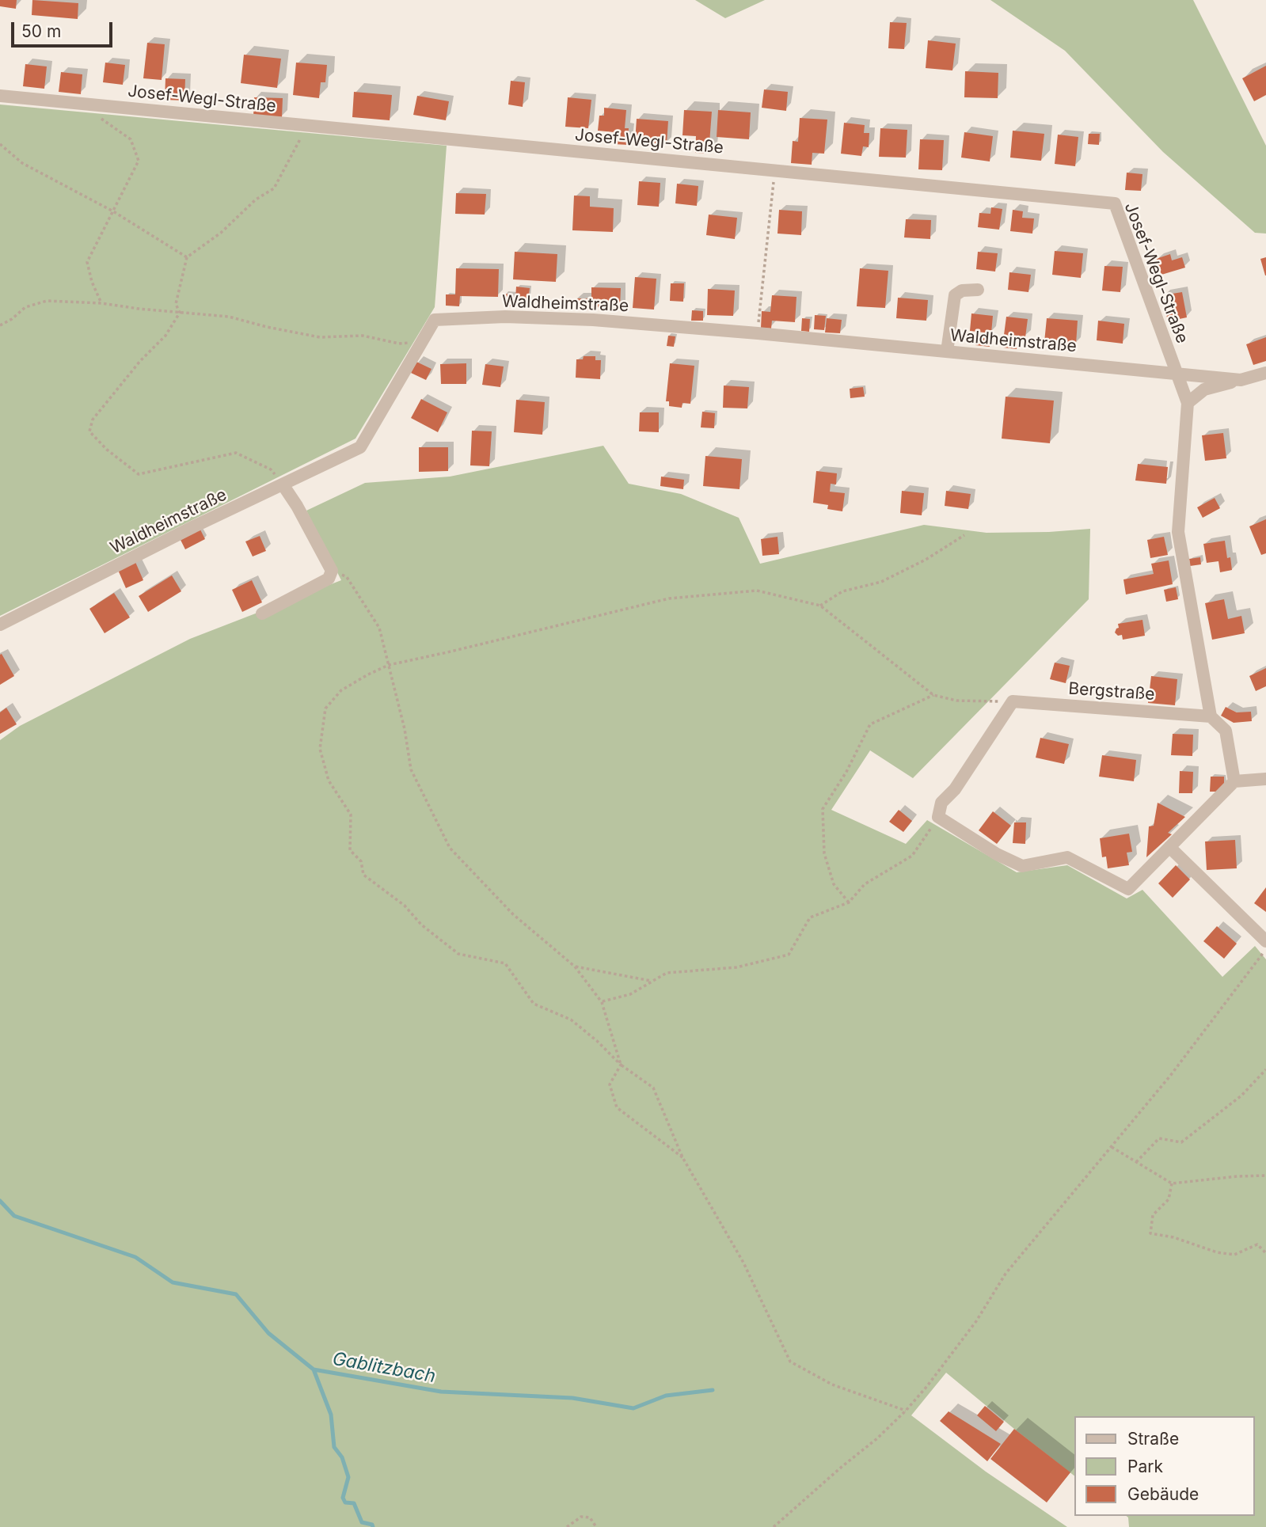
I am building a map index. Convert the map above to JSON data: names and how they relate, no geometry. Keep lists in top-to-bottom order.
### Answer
{
  "streets": {
    "street": ["Josef-Wegl-Straße", "Waldheimstraße", "Bergstraße"]
  },
  "crossings": [
    ["Josef-Wegl-Straße", "Waldheimstraße"]
  ],
  "water": ["Gablitzbach"],
  "legend": ["Straße", "Park", "Gebäude"],
  "scale_bar": "50 m"
}
